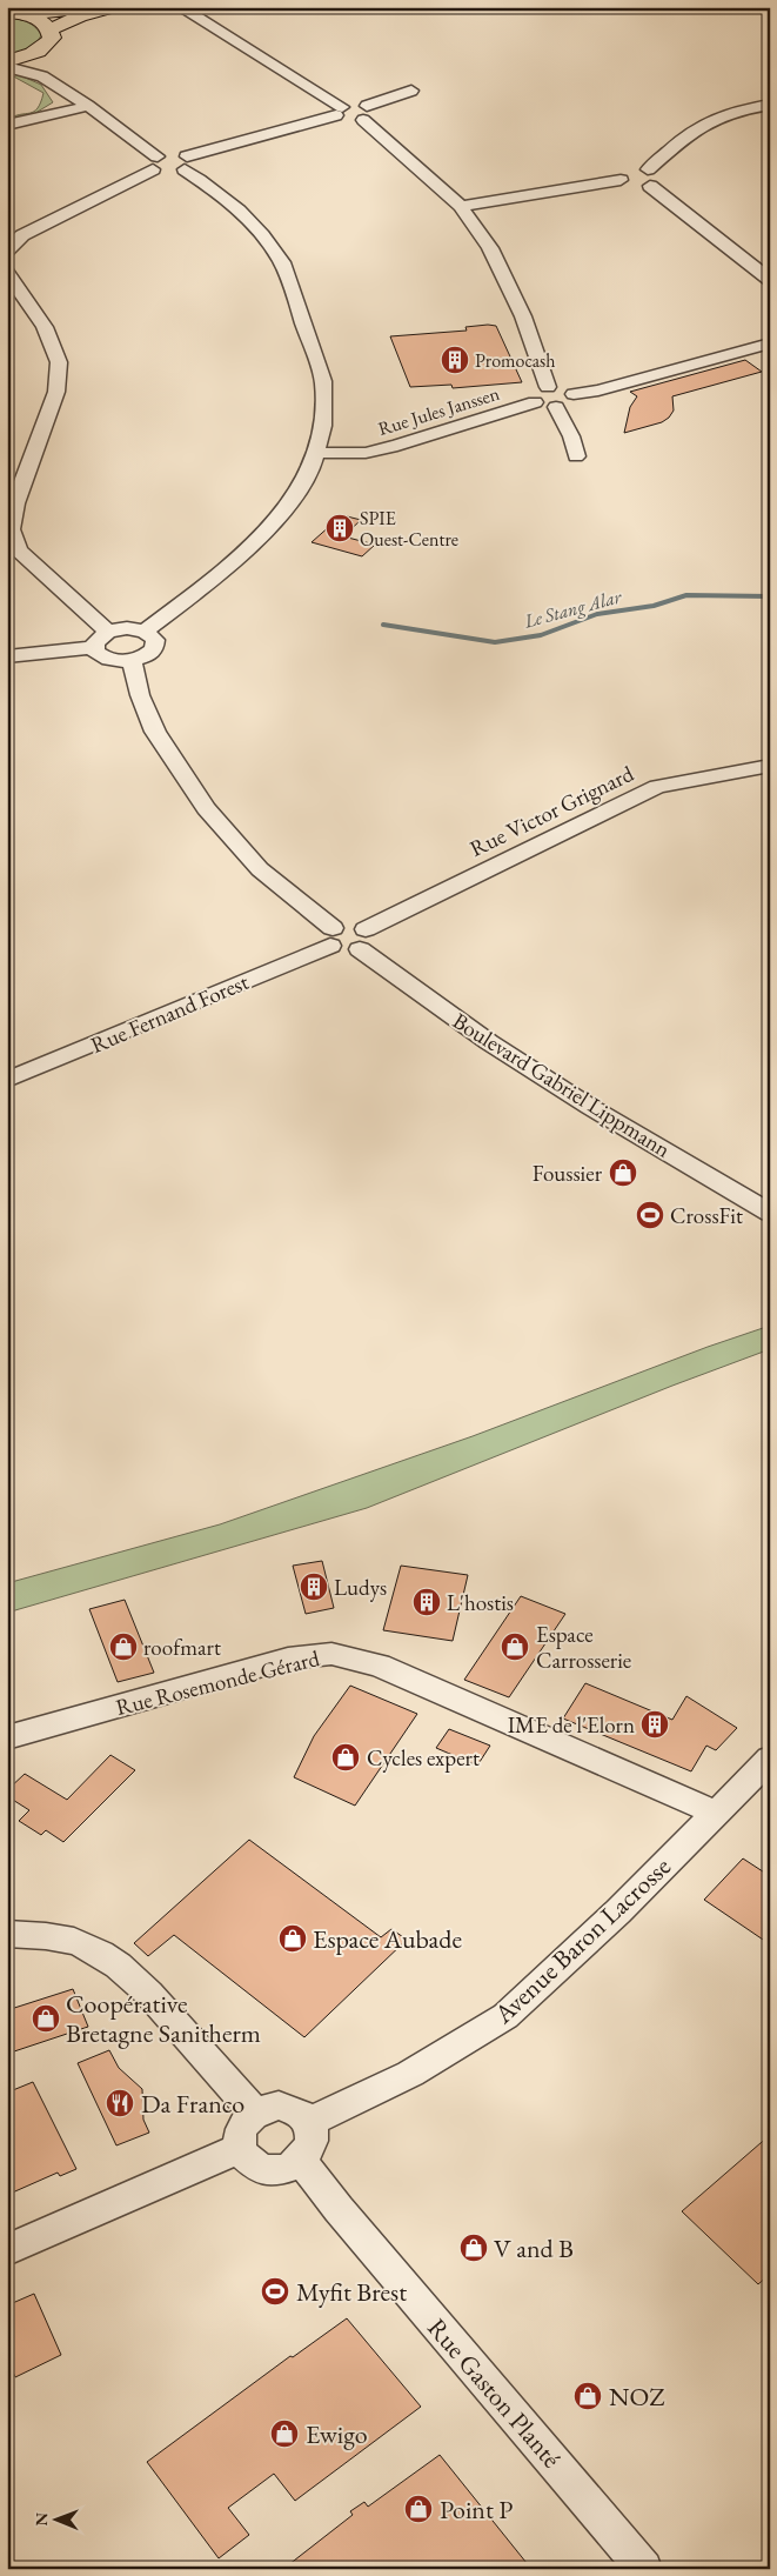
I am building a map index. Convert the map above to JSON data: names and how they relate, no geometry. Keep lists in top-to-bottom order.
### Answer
{
  "streets": {
    "street": [
      "Rue Jules Janssen",
      "Rue Victor Grignard",
      "Rue Fernand Forest",
      "Boulevard Gabriel Lippmann",
      "Rue Rosemonde Gérard",
      "Avenue Baron Lacrosse",
      "Rue Gaston Planté"
    ]
  },
  "crossings": [
    ["Rue Victor Grignard", "Boulevard Gabriel Lippmann"],
    ["Rue Rosemonde Gérard", "Avenue Baron Lacrosse"],
    ["Avenue Baron Lacrosse", "Rue Gaston Planté"]
  ],
  "water": ["Le Stang Alar"],
  "places": {
    "building": [
      "Promocash",
      "SPIE Ouest-Centre",
      "Ludys",
      "L'hostis",
      "IME de l'Elorn"
    ],
    "shop": [
      "Foussier",
      "roofmart",
      "Espace Carrosserie",
      "Cycles expert",
      "Espace Aubade",
      "Coopérative Bretagne Sanitherm",
      "V and B",
      "NOZ",
      "Ewigo",
      "Point P"
    ],
    "sports": ["CrossFit", "Myfit Brest"],
    "restaurant": ["Da Franco"]
  },
  "north": "left"
}
